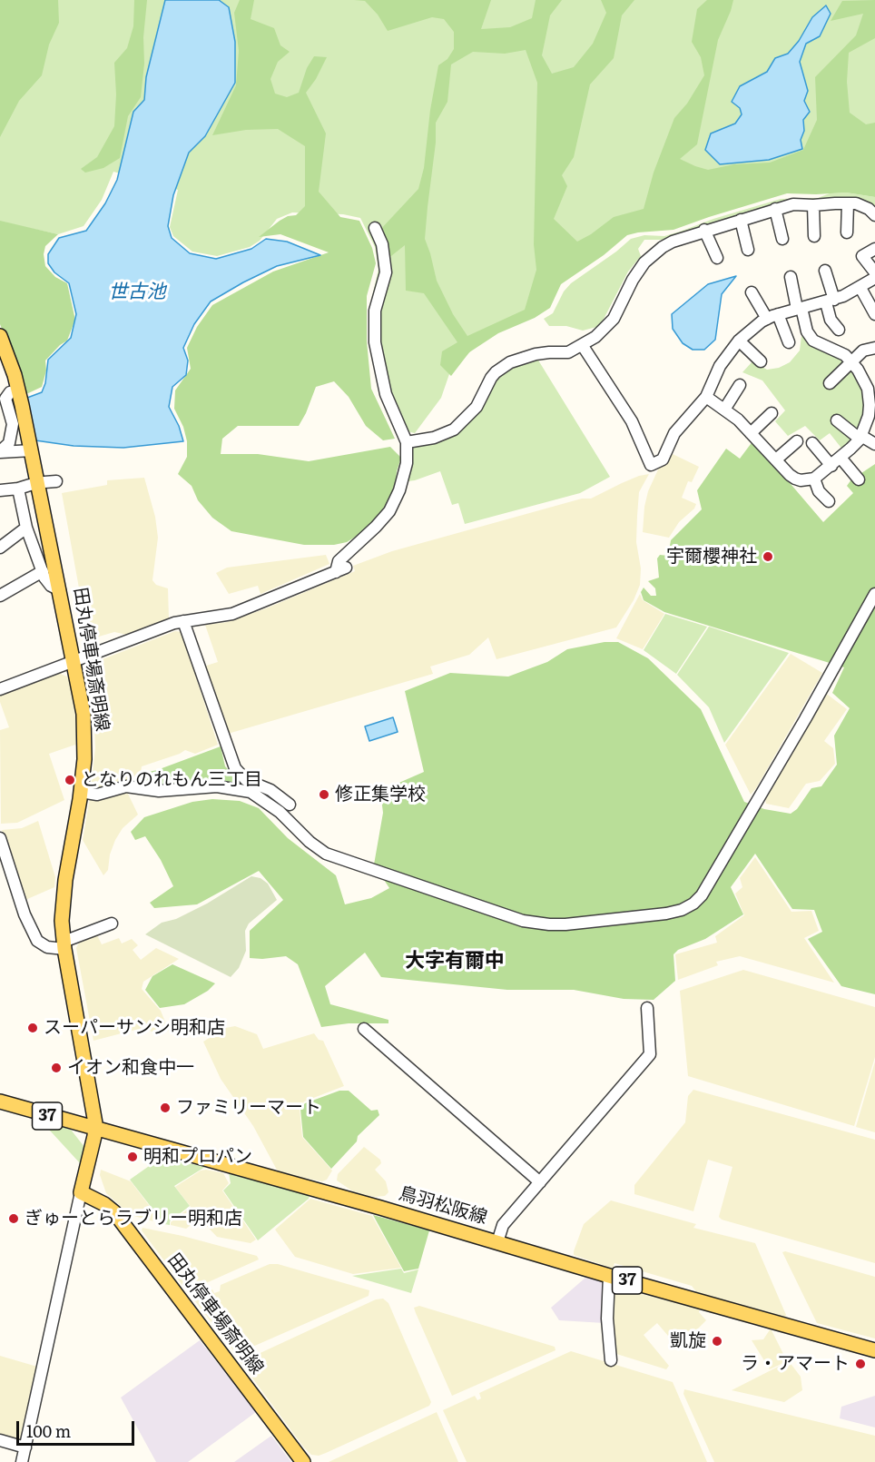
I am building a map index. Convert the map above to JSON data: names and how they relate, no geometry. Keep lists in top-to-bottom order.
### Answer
{
  "streets": {
    "main road": ["田丸停車場斎明線", "37", "鳥羽松阪線"]
  },
  "crossings": [
    ["田丸停車場斎明線", "鳥羽松阪線"]
  ],
  "districts": ["大字有爾中"],
  "water": ["世古池"],
  "places": [
    "宇爾櫻神社",
    "となりのれもん三丁目",
    "修正集学校",
    "スーパーサンシ明和店",
    "イオン和食中一",
    "ファミリーマート",
    "明和プロパン",
    "ぎゅーとらラブリー明和店",
    "凱旋",
    "ラ・アマート"
  ],
  "scale_bar": "100 m"
}
